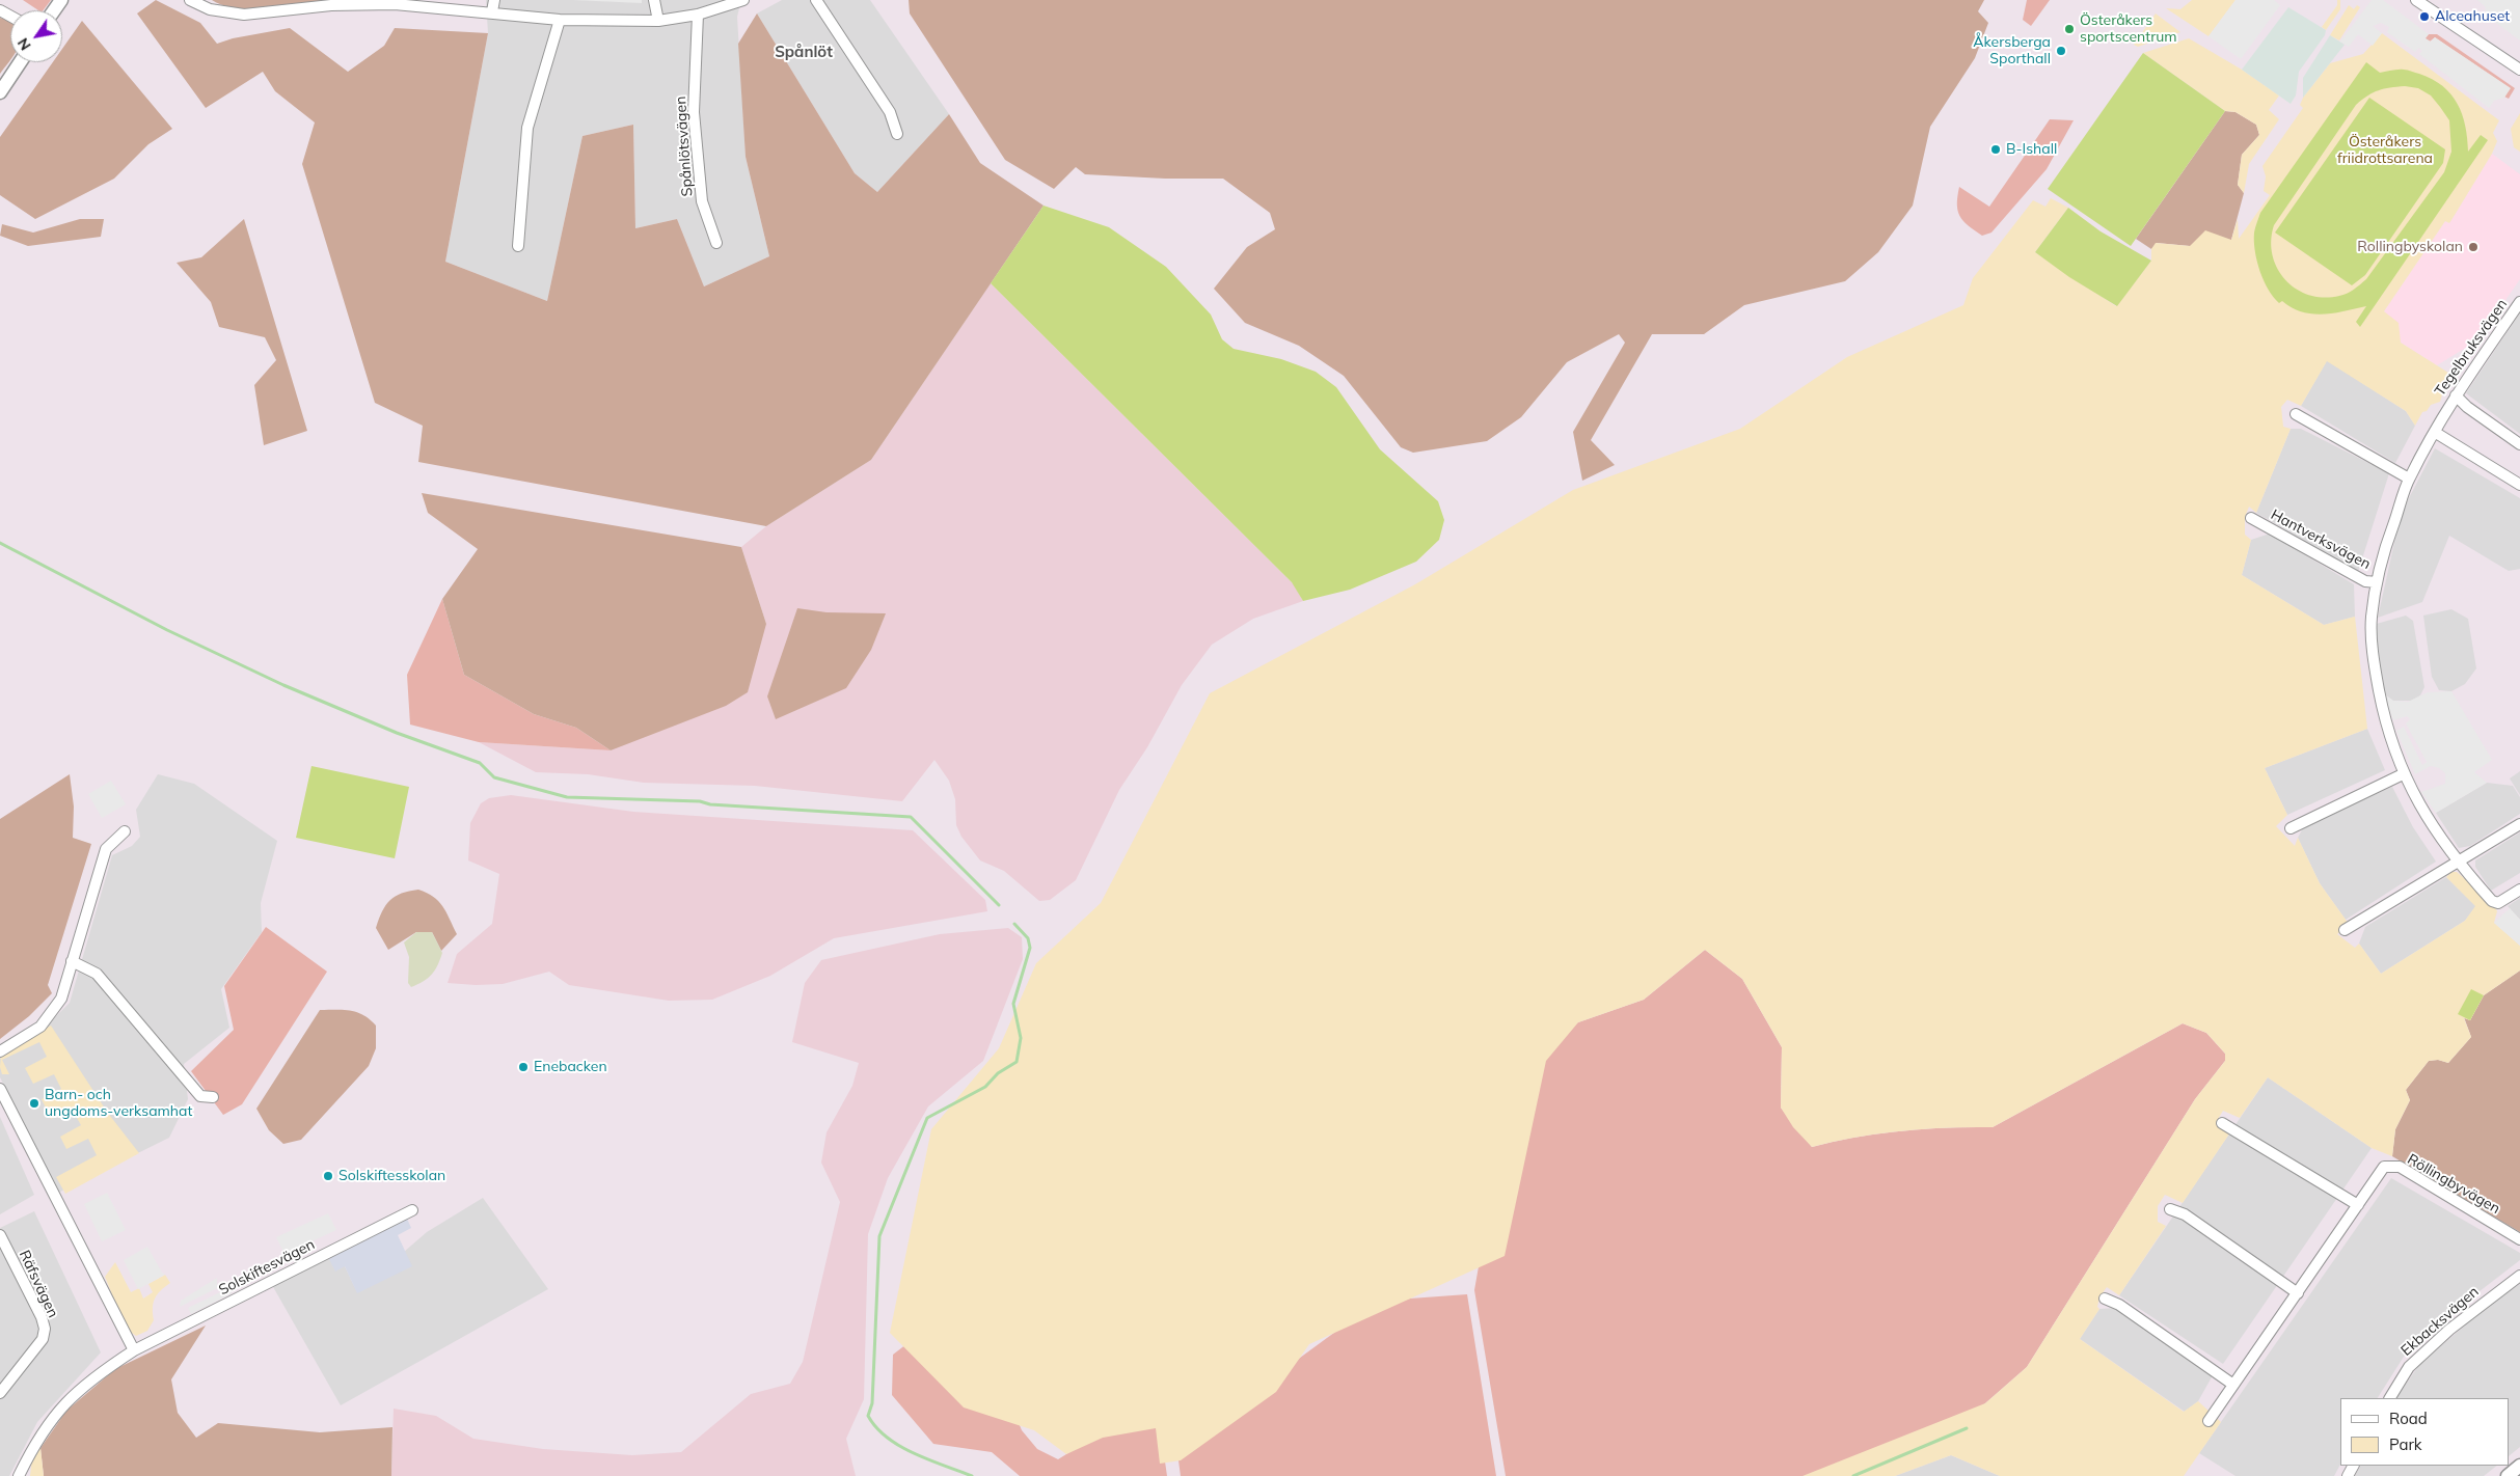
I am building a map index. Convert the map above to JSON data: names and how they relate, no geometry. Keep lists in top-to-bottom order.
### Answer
{
  "streets": {
    "street": [
      "Spånlötsvägen",
      "Tegelbruksvägen",
      "Hantverksvägen",
      "Röllingbyvägen",
      "Solskiftesvägen",
      "Räfsvägen",
      "Ekbacksvägen"
    ]
  },
  "crossings": [
    ["Tegelbruksvägen", "Hantverksvägen"]
  ],
  "districts": ["Spånlöt"],
  "parks": ["Österåkers friidrottsarena"],
  "places": [
    "Alceahuset",
    "Österåkers sportscentrum",
    "Åkersberga Sporthall",
    "B-Ishall",
    "Rollingbyskolan",
    "Enebacken",
    "Barn- och ungdoms-verksamhat",
    "Solskiftesskolan"
  ],
  "legend": ["Road", "Park"],
  "north": "bottom left"
}
